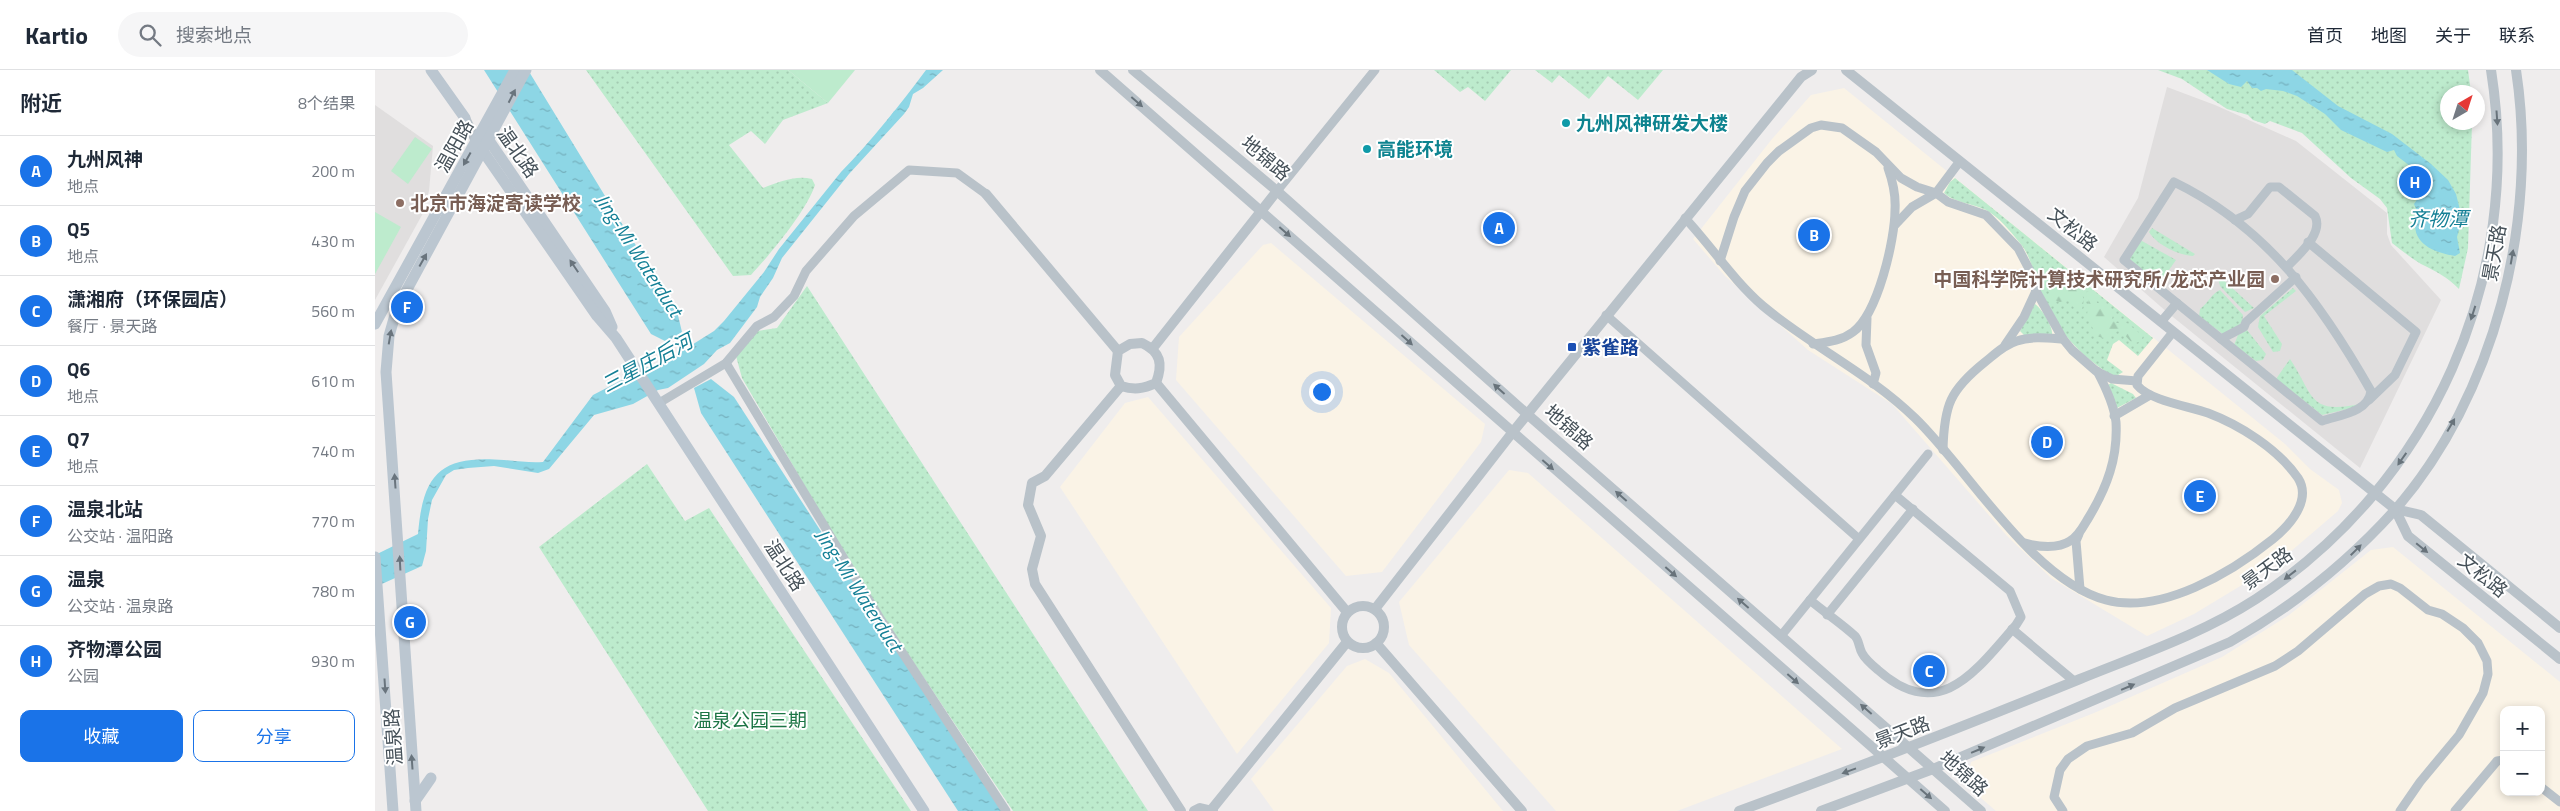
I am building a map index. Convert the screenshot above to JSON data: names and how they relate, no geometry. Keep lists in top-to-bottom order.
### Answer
{
  "streets": {
    "main road": ["温阳路", "温北路", "温泉路"],
    "street": ["地锦路", "文松路", "景天路"]
  },
  "crossings": [
    ["温阳路", "温北路"],
    ["温阳路", "温泉路"],
    ["地锦路", "景天路"],
    ["文松路", "景天路"]
  ],
  "water": ["齐物潭", "Jing-Mi Waterduct", "三星庄后河"],
  "parks": ["温泉公园三期"],
  "places": {
    "other": [
      "九州风神研发大楼",
      "高能环境",
      "北京市海淀寄读学校",
      "中国科学院计算技术研究所/龙芯产业园"
    ],
    "transit": ["紫雀路"]
  },
  "north": "top right",
  "page": {
    "header": "Kartio",
    "search": "搜索地点",
    "nav": [
      "首页",
      "地图",
      "关于",
      "联系"
    ],
    "heading": ["附近", "8个结果"],
    "list": [
      {
        "mark": "A",
        "name": "九州风神",
        "note": "地点",
        "value": "200 m"
      },
      {
        "mark": "B",
        "name": "Q5",
        "note": "地点",
        "value": "430 m"
      },
      {
        "mark": "C",
        "name": "潇湘府（环保园店）",
        "note": "餐厅 · 景天路",
        "value": "560 m"
      },
      {
        "mark": "D",
        "name": "Q6",
        "note": "地点",
        "value": "610 m"
      },
      {
        "mark": "E",
        "name": "Q7",
        "note": "地点",
        "value": "740 m"
      },
      {
        "mark": "F",
        "name": "温泉北站",
        "note": "公交站 · 温阳路",
        "value": "770 m"
      },
      {
        "mark": "G",
        "name": "温泉",
        "note": "公交站 · 温泉路",
        "value": "780 m"
      },
      {
        "mark": "H",
        "name": "齐物潭公园",
        "note": "公园",
        "value": "930 m"
      }
    ],
    "pins": [
      "H",
      "A",
      "B",
      "F",
      "D",
      "E",
      "G",
      "C"
    ],
    "buttons": ["收藏", "分享"],
    "map_buttons": ["+", "−"]
  }
}
